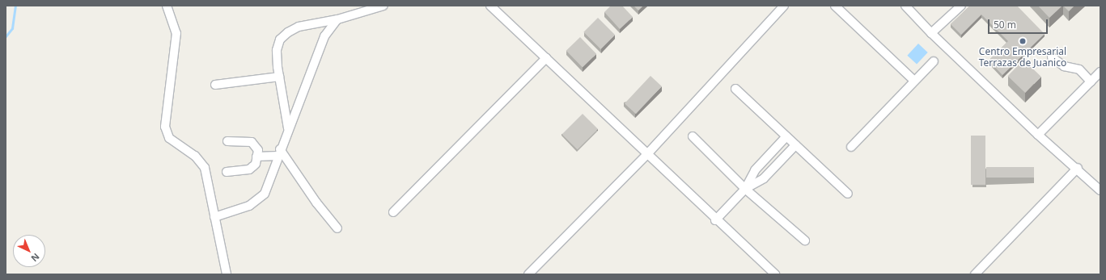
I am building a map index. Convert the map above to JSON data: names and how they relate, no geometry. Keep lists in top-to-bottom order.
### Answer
{
  "places": ["Centro Empresarial Terrazas de Juanico"],
  "scale_bar": "50 m",
  "north": "bottom right"
}
